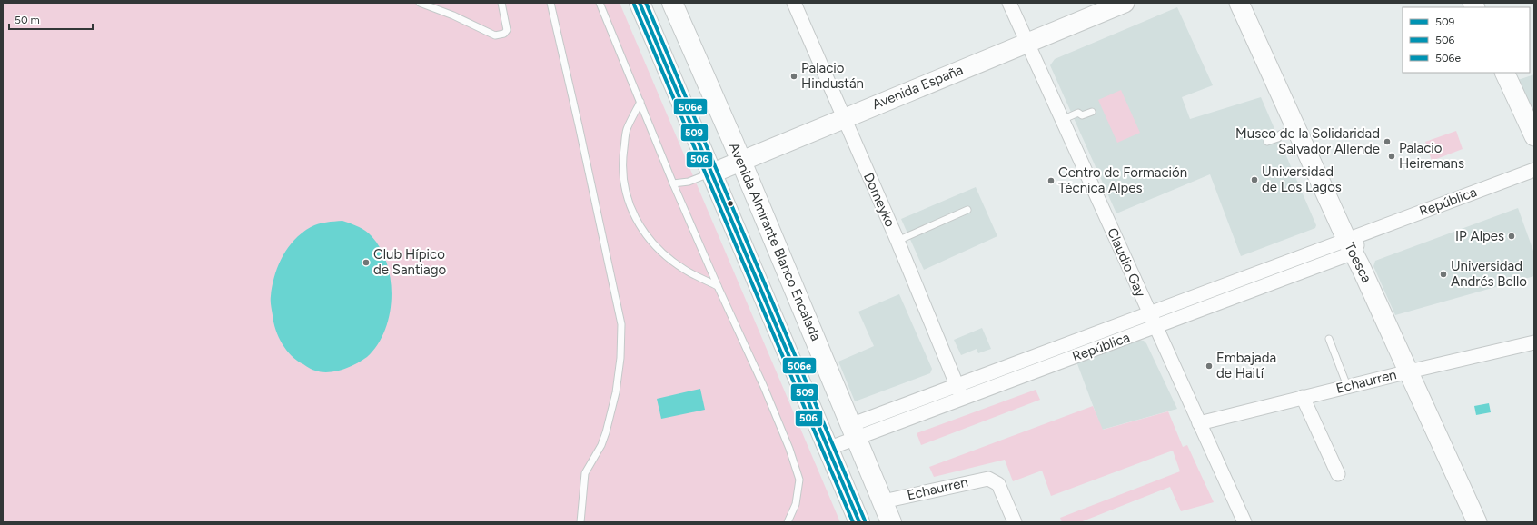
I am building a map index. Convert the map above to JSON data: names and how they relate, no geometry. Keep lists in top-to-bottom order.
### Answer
{
  "streets": {
    "main road": ["Avenida Almirante Blanco Encalada"],
    "street": [
      "Avenida España",
      "Domeyko",
      "República",
      "Claudio Gay",
      "Toesca",
      "Echaurren"
    ]
  },
  "crossings": [
    ["Avenida España", "Domeyko"],
    ["Avenida España", "Avenida Almirante Blanco Encalada"],
    ["Avenida España", "Claudio Gay"],
    ["Domeyko", "República"],
    ["República", "Avenida Almirante Blanco Encalada"],
    ["República", "Claudio Gay"],
    ["República", "Toesca"],
    ["Avenida Almirante Blanco Encalada", "Echaurren"],
    ["Claudio Gay", "Echaurren"],
    ["Toesca", "Echaurren"]
  ],
  "places": [
    "Palacio Hindustán",
    "Museo de la Solidaridad Salvador Allende",
    "Palacio Heiremans",
    "Universidad de Los Lagos",
    "Centro de Formación Técnica Alpes",
    "IP Alpes",
    "Club Hípico de Santiago",
    "Universidad Andrés Bello",
    "Embajada de Haití"
  ],
  "lines": ["transit line 509", "transit line 506e", "transit line 506"],
  "legend": ["509", "506", "506e"],
  "scale_bar": "50 m"
}
